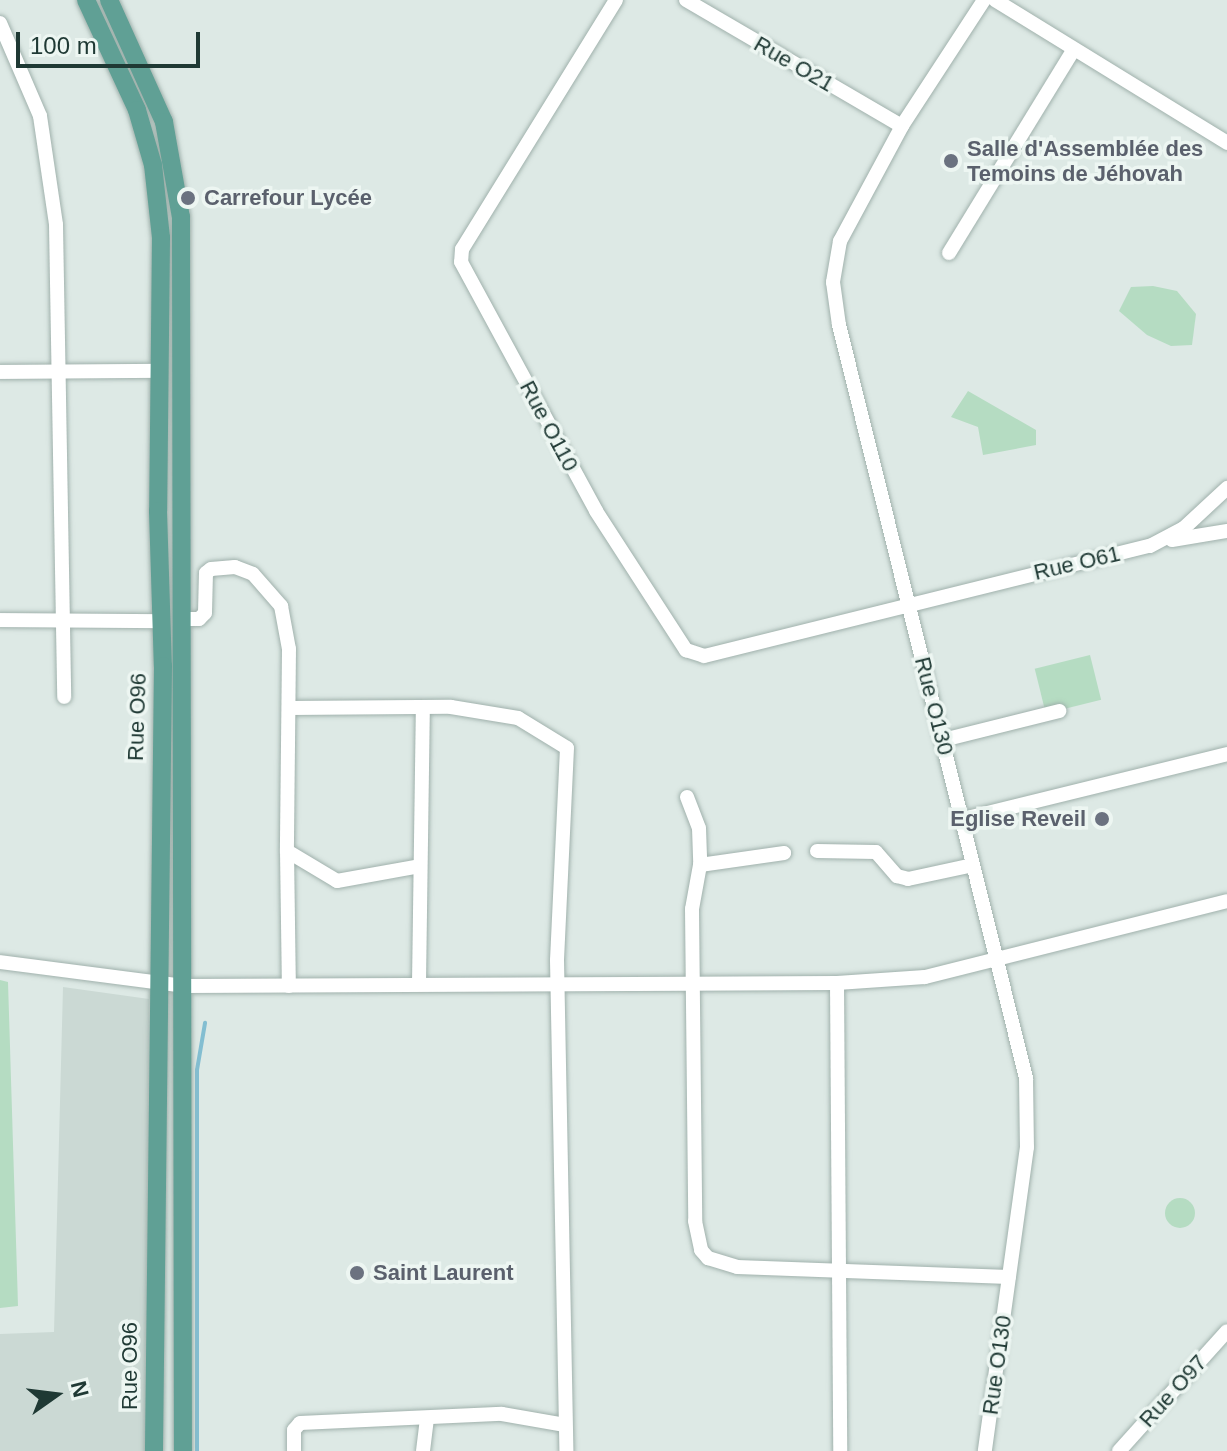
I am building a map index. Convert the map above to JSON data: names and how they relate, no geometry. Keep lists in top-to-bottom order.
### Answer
{
  "streets": {
    "main road": ["Rue O96"],
    "street": [
      "Rue O21",
      "Rue O110",
      "Rue O61",
      "Rue O130",
      "Rue O97"
    ]
  },
  "crossings": [
    ["Rue O21", "Rue O130"],
    ["Rue O110", "Rue O61"],
    ["Rue O110", "Rue O130"],
    ["Rue O61", "Rue O130"]
  ],
  "places": [
    "Salle d'Assemblée des Temoins de Jéhovah",
    "Carrefour Lycée",
    "Eglise Reveil",
    "Saint Laurent"
  ],
  "scale_bar": "100 m",
  "north": "right"
}
